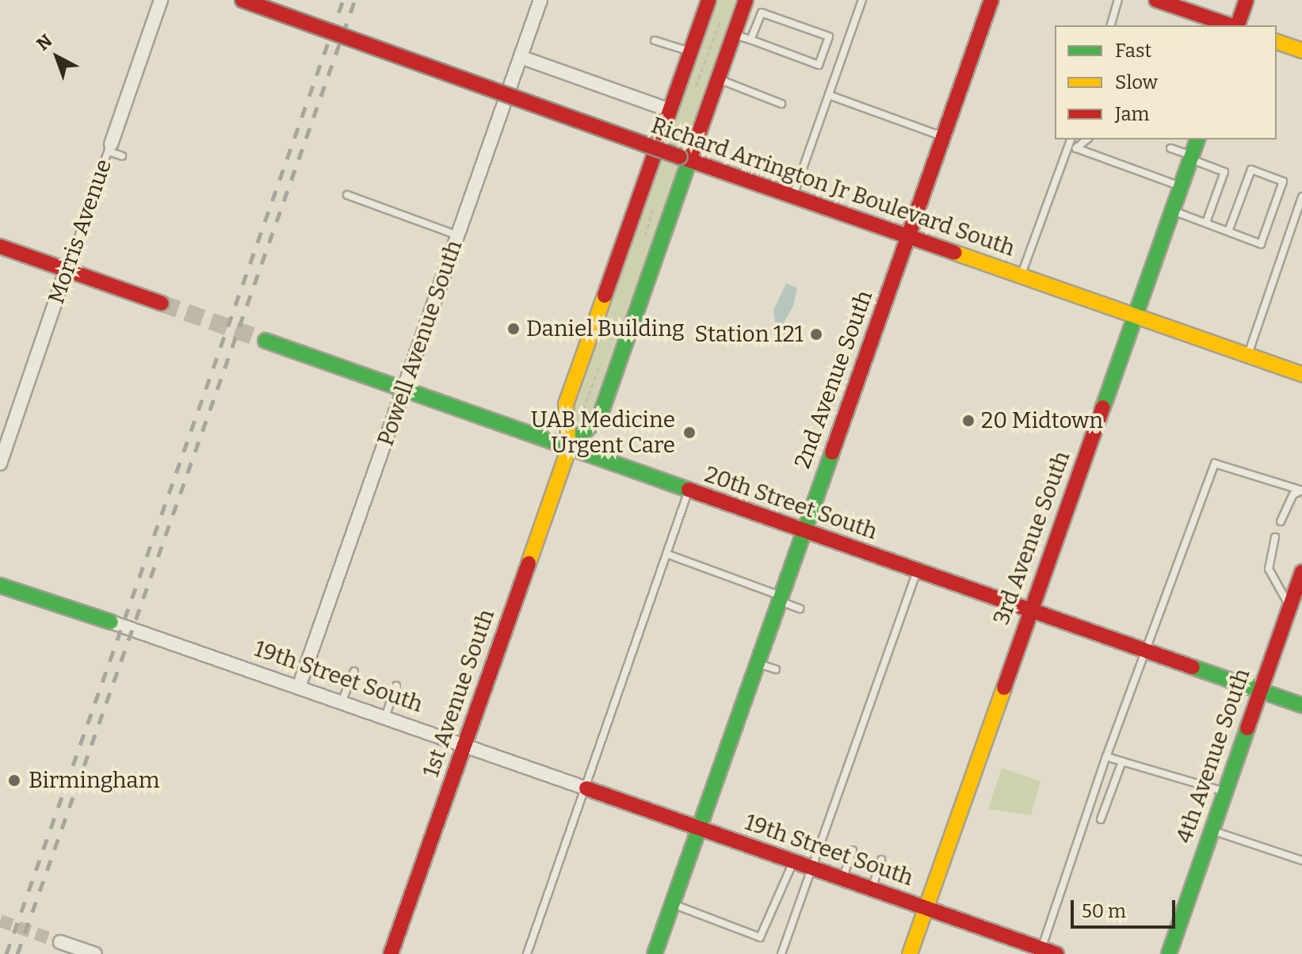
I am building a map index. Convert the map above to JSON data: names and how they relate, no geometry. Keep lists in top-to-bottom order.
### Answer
{
  "streets": {
    "street": [
      "Richard Arrington Jr Boulevard South",
      "Morris Avenue",
      "Powell Avenue South",
      "2nd Avenue South",
      "20th Street South",
      "3rd Avenue South",
      "19th Street South",
      "1st Avenue South",
      "4th Avenue South"
    ]
  },
  "crossings": [
    ["Richard Arrington Jr Boulevard South", "2nd Avenue South"],
    ["Richard Arrington Jr Boulevard South", "3rd Avenue South"],
    ["Richard Arrington Jr Boulevard South", "1st Avenue South"],
    ["Powell Avenue South", "20th Street South"],
    ["Powell Avenue South", "19th Street South"],
    ["2nd Avenue South", "20th Street South"],
    ["2nd Avenue South", "19th Street South"],
    ["20th Street South", "3rd Avenue South"],
    ["20th Street South", "1st Avenue South"],
    ["20th Street South", "4th Avenue South"],
    ["3rd Avenue South", "19th Street South"],
    ["19th Street South", "1st Avenue South"]
  ],
  "places": [
    "Daniel Building",
    "Station 121",
    "20 Midtown",
    "UAB Medicine Urgent Care",
    "Birmingham"
  ],
  "legend": ["Fast", "Slow", "Jam"],
  "scale_bar": "50 m",
  "north": "top left"
}
